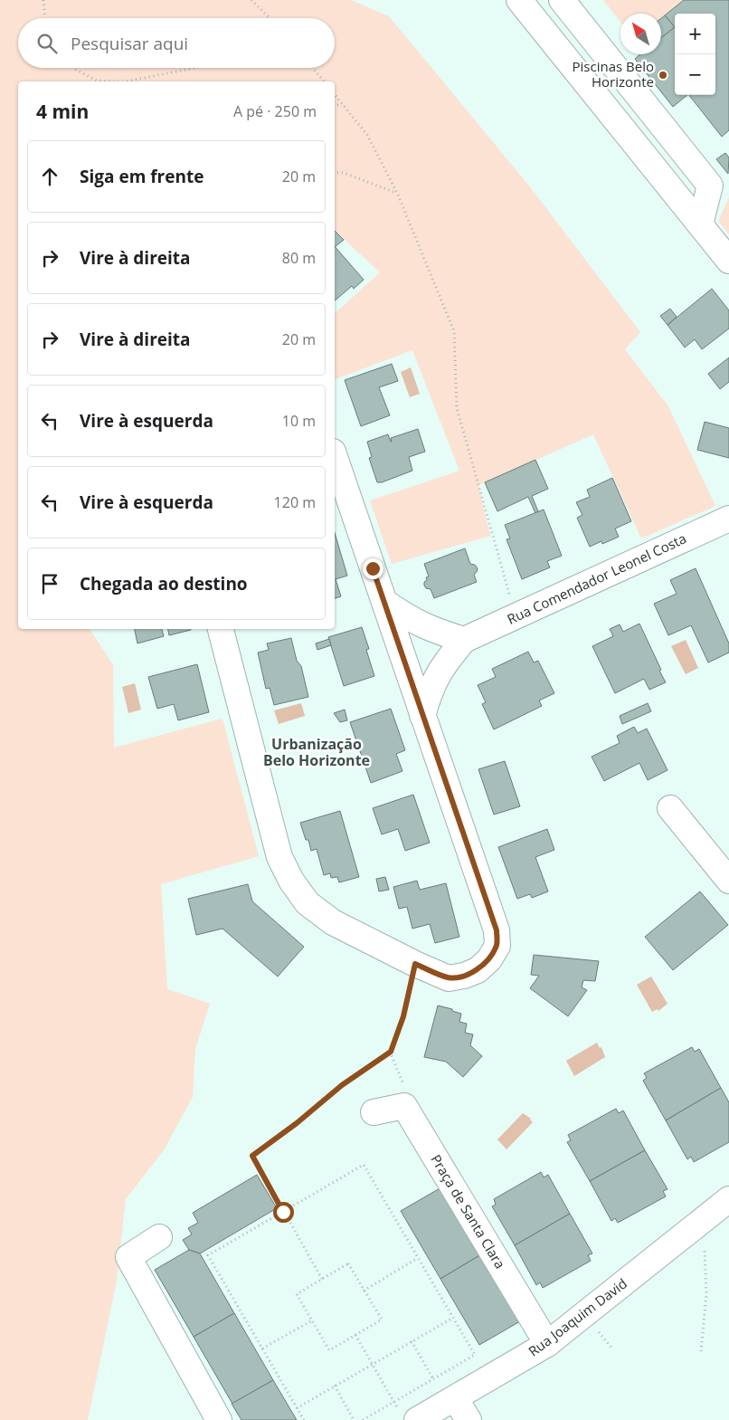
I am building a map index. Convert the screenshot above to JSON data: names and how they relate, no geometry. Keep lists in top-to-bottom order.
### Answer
{
  "streets": {
    "street": ["Rua Comendador Leonel Costa", "Praça de Santa Clara", "Rua Joaquim David"]
  },
  "crossings": [
    ["Praça de Santa Clara", "Rua Joaquim David"]
  ],
  "districts": ["Urbanização Belo Horizonte"],
  "places": ["Piscinas Belo Horizonte"],
  "north": "top left",
  "page": {
    "map_buttons": ["+", "−"],
    "search": "Pesquisar aqui",
    "heading": ["4 min", "A pé · 250 m"],
    "list": [
      ["Siga em frente", "20 m"],
      ["Vire à direita", "80 m"],
      ["Vire à direita", "20 m"],
      ["Vire à esquerda", "10 m"],
      ["Vire à esquerda", "120 m"],
      "Chegada ao destino"
    ]
  }
}
